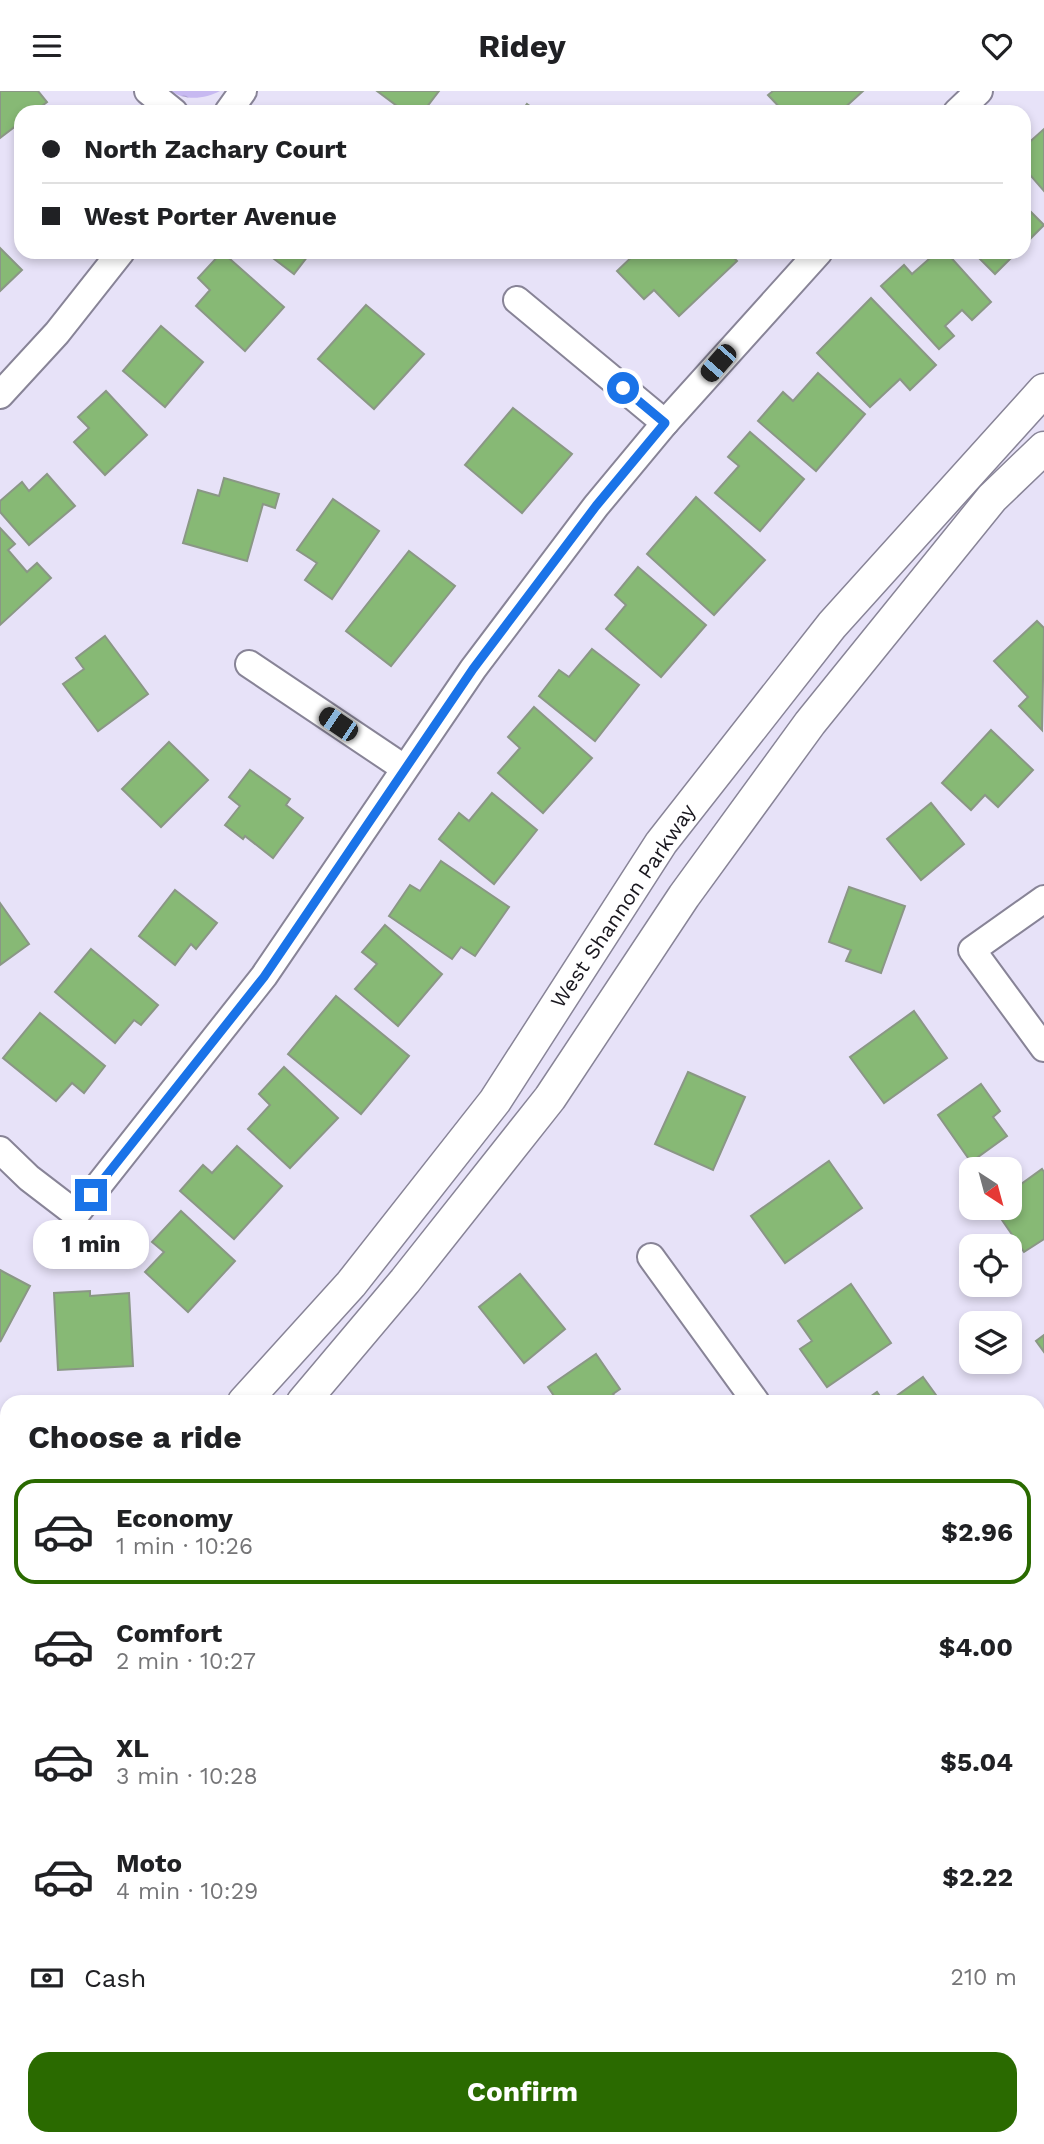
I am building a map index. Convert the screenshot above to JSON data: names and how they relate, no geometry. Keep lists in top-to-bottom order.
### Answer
{
  "streets": {
    "street": ["West Shannon Parkway"]
  },
  "north": "bottom right",
  "page": {
    "header": "Ridey",
    "banner": ["North Zachary Court", "West Porter Avenue"],
    "bubble": "1 min",
    "heading": "Choose a ride",
    "list": [
      {
        "name": "Economy",
        "note": "1 min · 10:26",
        "value": "$2.96"
      },
      {
        "name": "Comfort",
        "note": "2 min · 10:27",
        "value": "$4.00"
      },
      {
        "name": "XL",
        "note": "3 min · 10:28",
        "value": "$5.04"
      },
      {
        "name": "Moto",
        "note": "4 min · 10:29",
        "value": "$2.22"
      }
    ],
    "pay": ["Cash", "210 m"],
    "buttons": "Confirm"
  }
}
